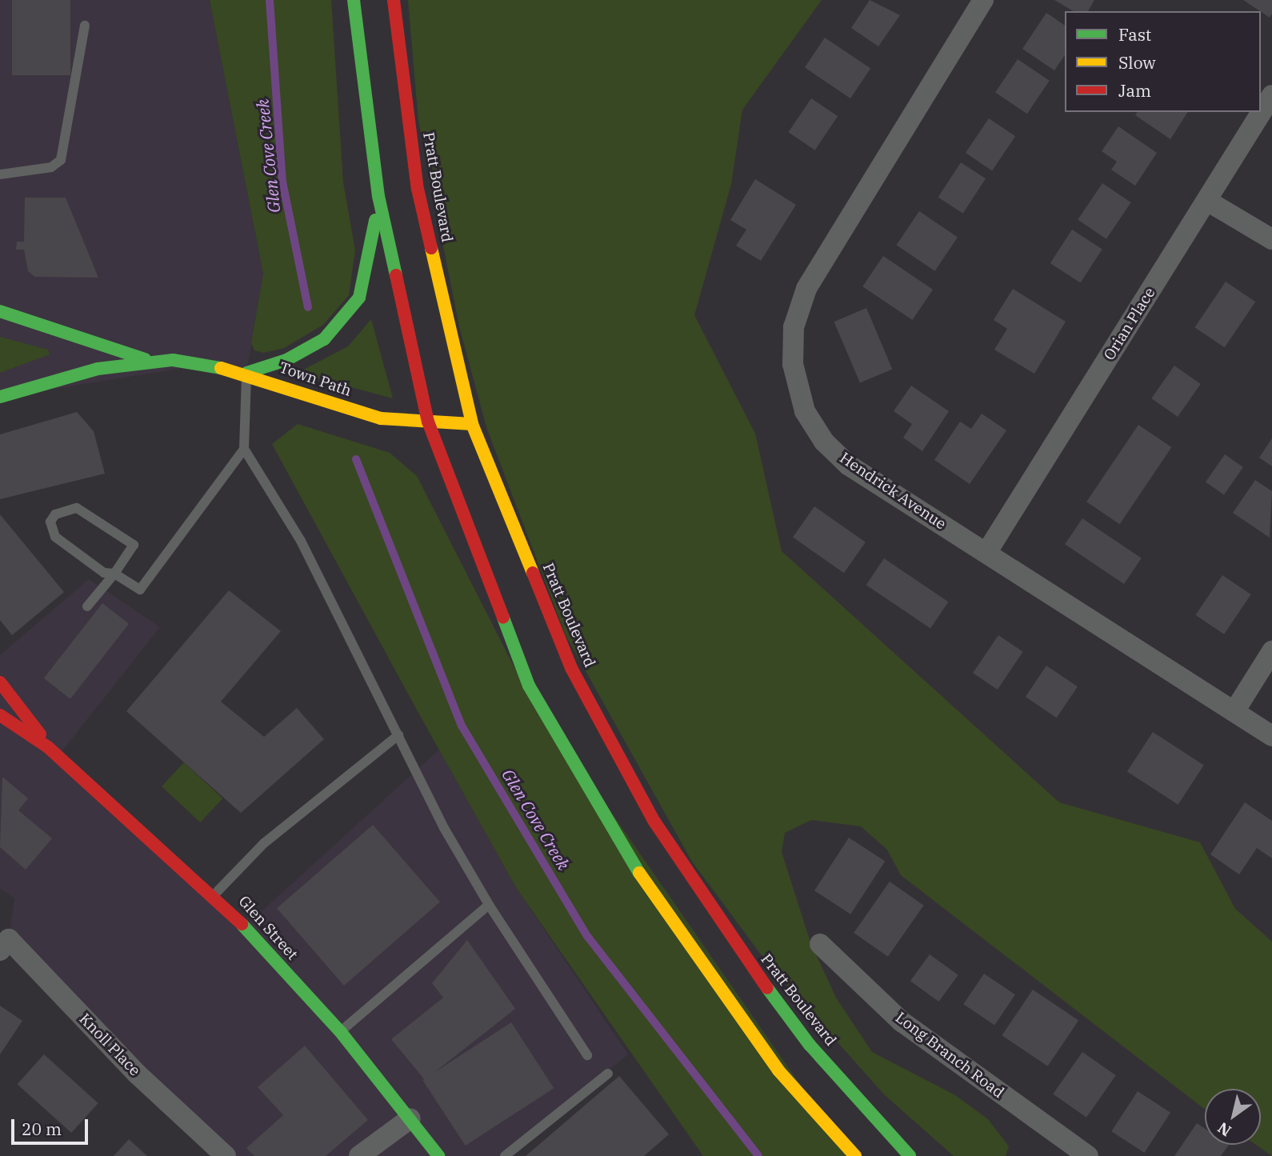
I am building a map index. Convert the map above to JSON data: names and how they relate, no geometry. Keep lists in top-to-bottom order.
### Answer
{
  "streets": {
    "main road": ["Pratt Boulevard", "Town Path", "Glen Street"],
    "street": [
      "Orian Place",
      "Hendrick Avenue",
      "Knoll Place",
      "Long Branch Road"
    ]
  },
  "crossings": [
    ["Pratt Boulevard", "Town Path"],
    ["Orian Place", "Hendrick Avenue"]
  ],
  "water": ["Glen Cove Creek"],
  "legend": ["Fast", "Slow", "Jam"],
  "scale_bar": "20 m",
  "north": "bottom left"
}
